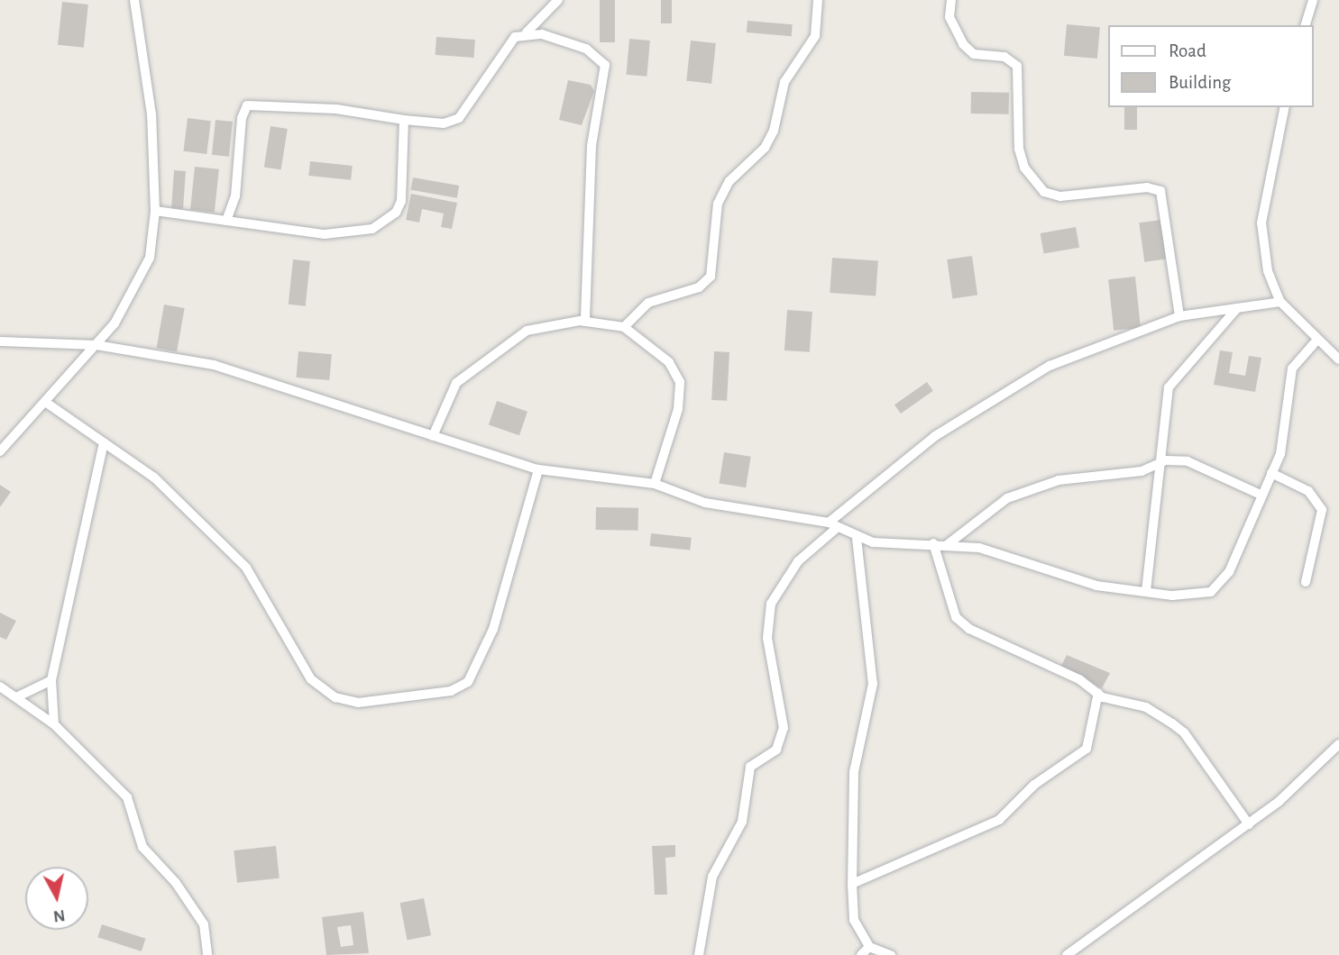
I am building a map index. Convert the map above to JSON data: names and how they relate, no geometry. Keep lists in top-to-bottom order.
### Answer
{
  "legend": ["Road", "Building"],
  "north": "bottom"
}
